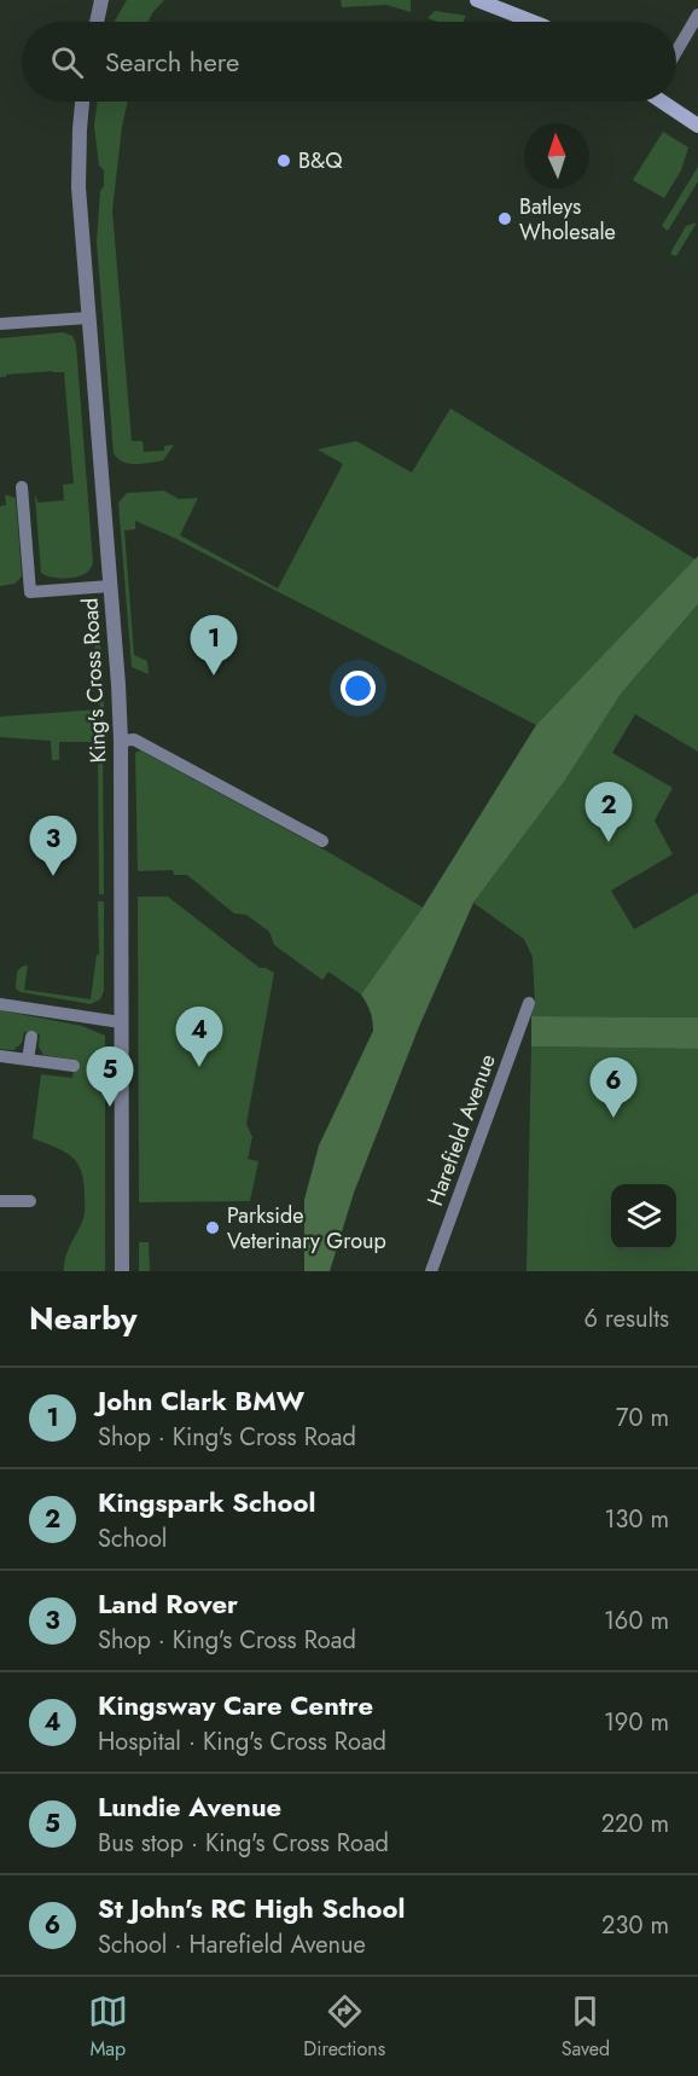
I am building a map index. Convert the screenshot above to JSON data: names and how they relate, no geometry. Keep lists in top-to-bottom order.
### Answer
{
  "streets": {
    "street": ["King's Cross Road", "Harefield Avenue"]
  },
  "places": ["B&Q", "Batleys Wholesale", "Parkside Veterinary Group"],
  "north": "top",
  "page": {
    "search": "Search here",
    "pins": [
      "1",
      "2",
      "3",
      "4",
      "5",
      "6"
    ],
    "heading": ["Nearby", "6 results"],
    "list": [
      {
        "mark": "1",
        "name": "John Clark BMW",
        "note": "Shop · King's Cross Road",
        "value": "70 m"
      },
      {
        "mark": "2",
        "name": "Kingspark School",
        "note": "School",
        "value": "130 m"
      },
      {
        "mark": "3",
        "name": "Land Rover",
        "note": "Shop · King's Cross Road",
        "value": "160 m"
      },
      {
        "mark": "4",
        "name": "Kingsway Care Centre",
        "note": "Hospital · King's Cross Road",
        "value": "190 m"
      },
      {
        "mark": "5",
        "name": "Lundie Avenue",
        "note": "Bus stop · King's Cross Road",
        "value": "220 m"
      },
      {
        "mark": "6",
        "name": "St John's RC High School",
        "note": "School · Harefield Avenue",
        "value": "230 m"
      }
    ],
    "nav": ["Map", "Directions", "Saved"]
  }
}
